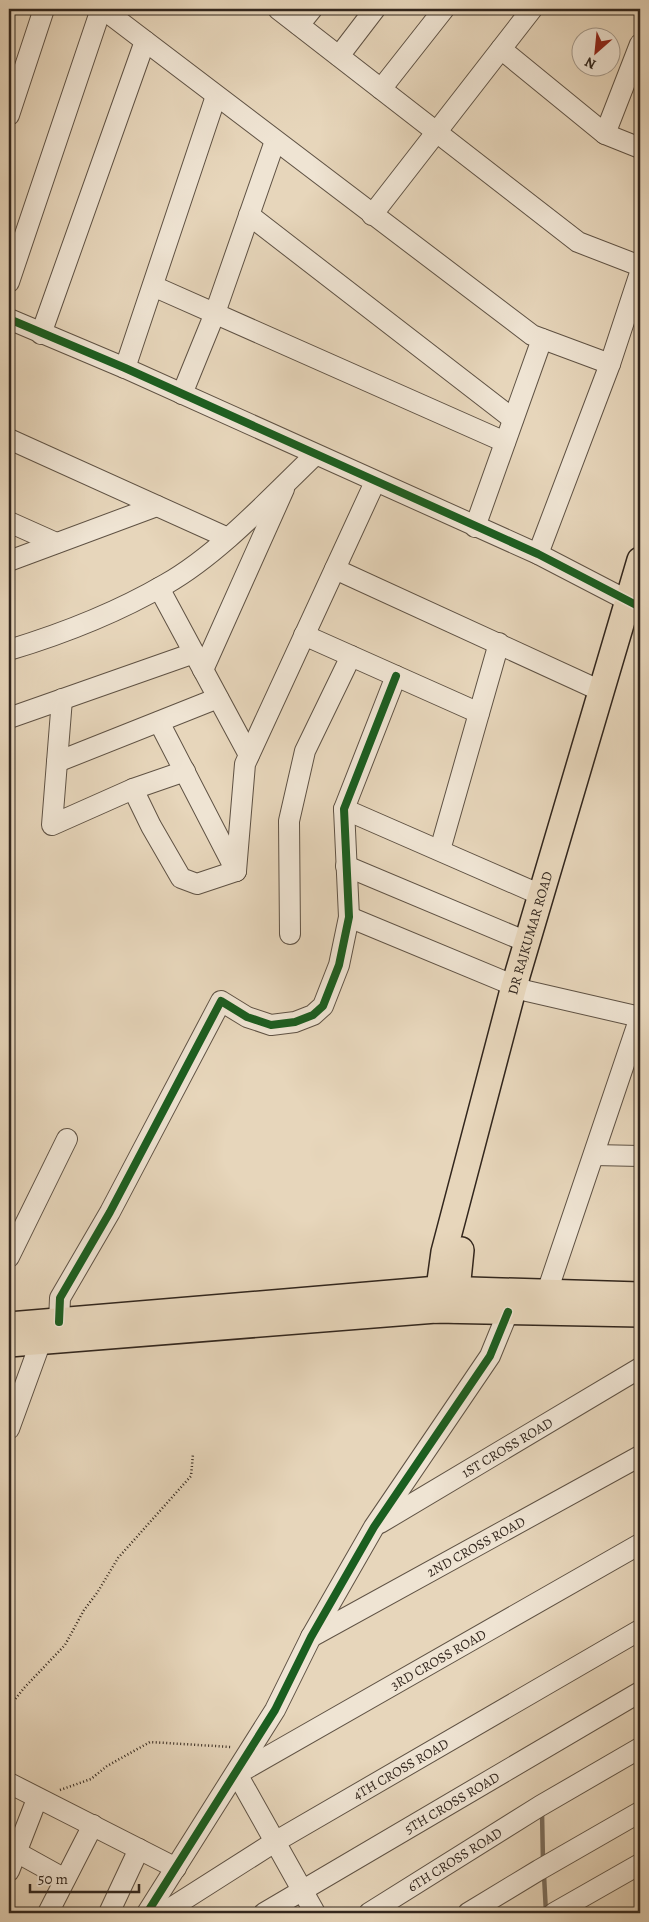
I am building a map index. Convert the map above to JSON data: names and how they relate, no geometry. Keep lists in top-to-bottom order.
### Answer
{
  "streets": {
    "main road": ["DR RAJKUMAR ROAD"],
    "street": [
      "1ST CROSS ROAD",
      "2ND CROSS ROAD",
      "3RD CROSS ROAD",
      "4TH CROSS ROAD",
      "5TH CROSS ROAD",
      "6TH CROSS ROAD"
    ]
  },
  "scale_bar": "50 m",
  "north": "bottom left"
}
